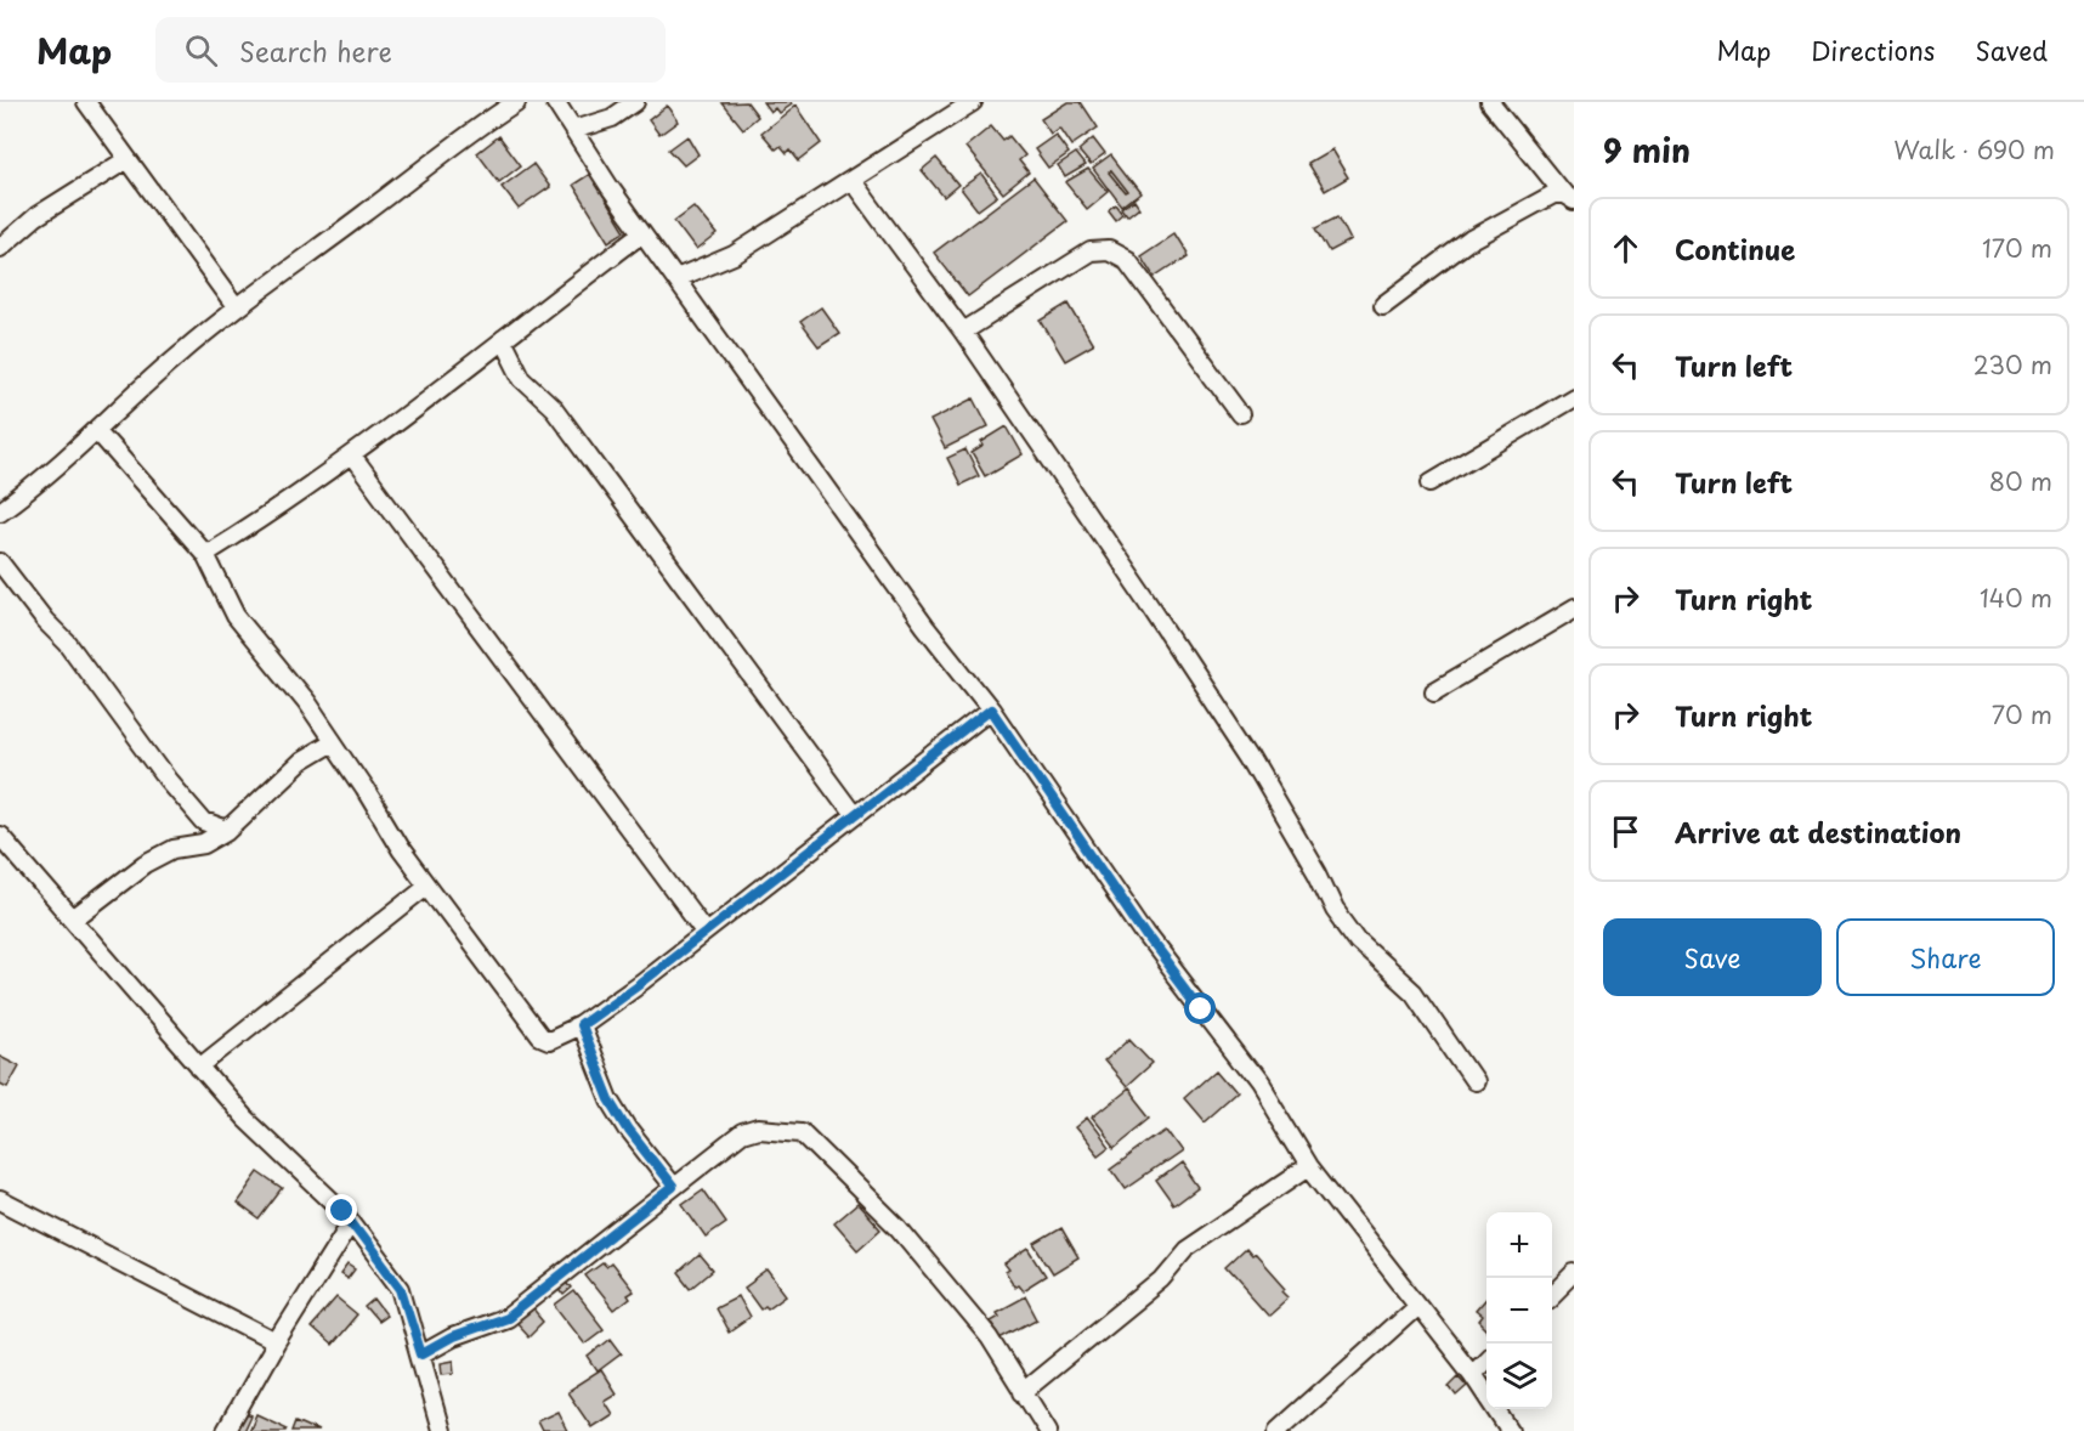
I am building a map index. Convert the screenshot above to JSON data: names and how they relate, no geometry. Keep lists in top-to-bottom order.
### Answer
{
  "page": {
    "header": "Map",
    "search": "Search here",
    "nav": ["Map", "Directions", "Saved"],
    "heading": ["9 min", "Walk · 690 m"],
    "list": [
      ["Continue", "170 m"],
      ["Turn left", "230 m"],
      ["Turn left", "80 m"],
      ["Turn right", "140 m"],
      ["Turn right", "70 m"],
      "Arrive at destination"
    ],
    "buttons": ["Save", "Share"],
    "map_buttons": ["+", "−"]
  }
}
